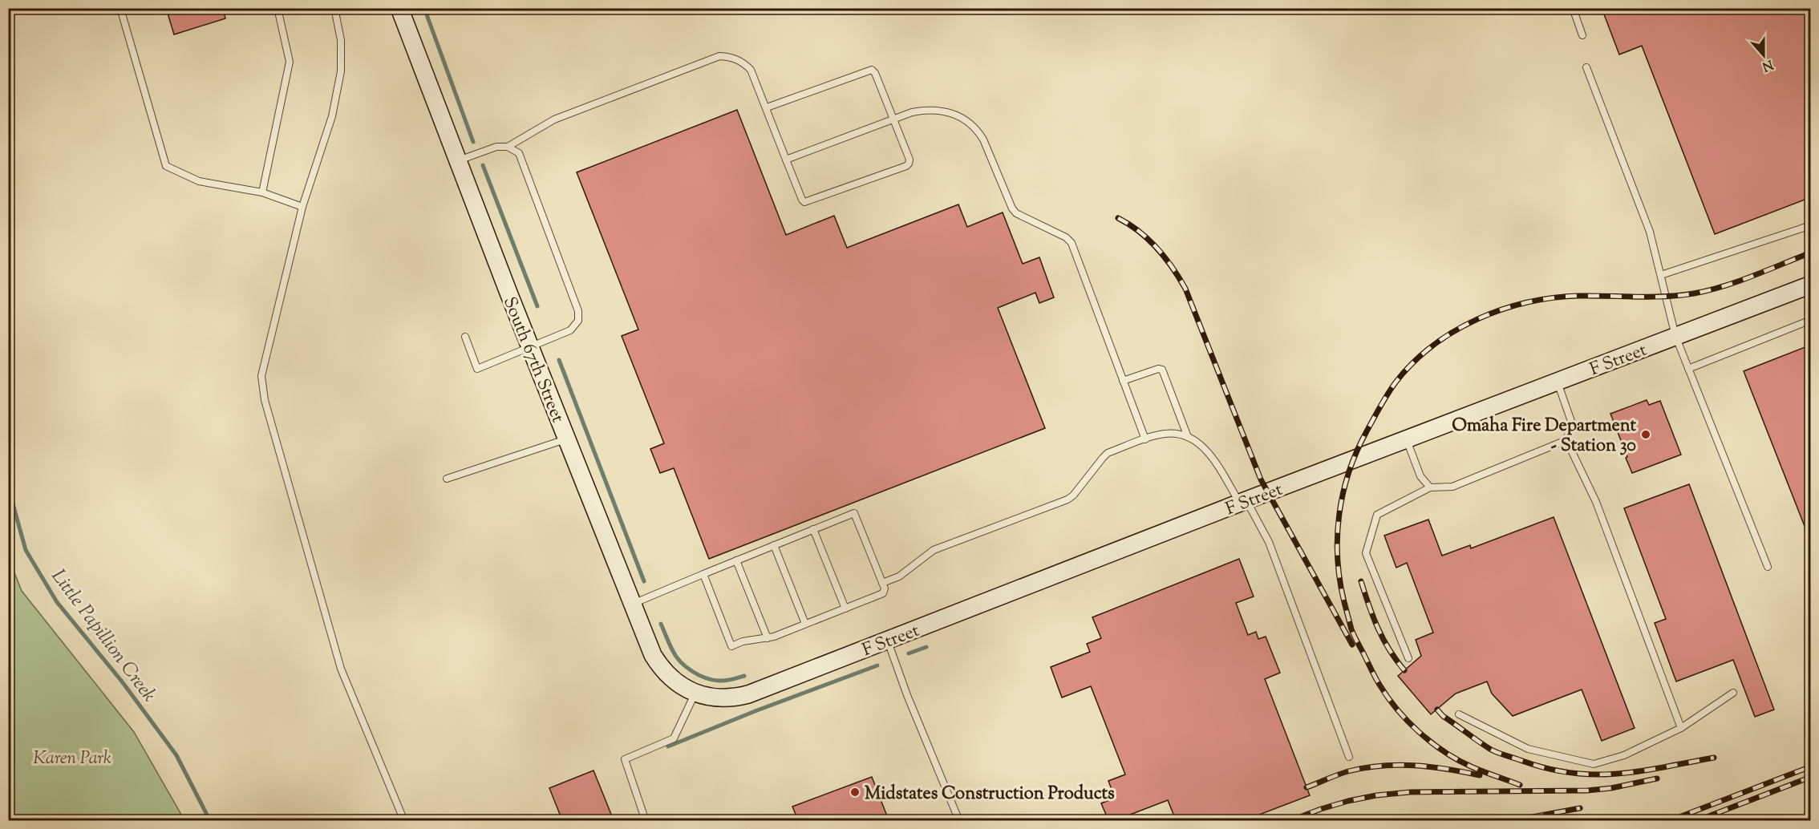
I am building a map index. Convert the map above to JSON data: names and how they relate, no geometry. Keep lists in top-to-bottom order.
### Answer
{
  "streets": {
    "street": ["F Street", "South 67th Street"]
  },
  "crossings": [
    ["F Street", "South 67th Street"]
  ],
  "water": ["Little Papillion Creek"],
  "parks": ["Karen Park"],
  "places": ["Omaha Fire Department - Station 30", "Midstates Construction Products"],
  "north": "bottom"
}
